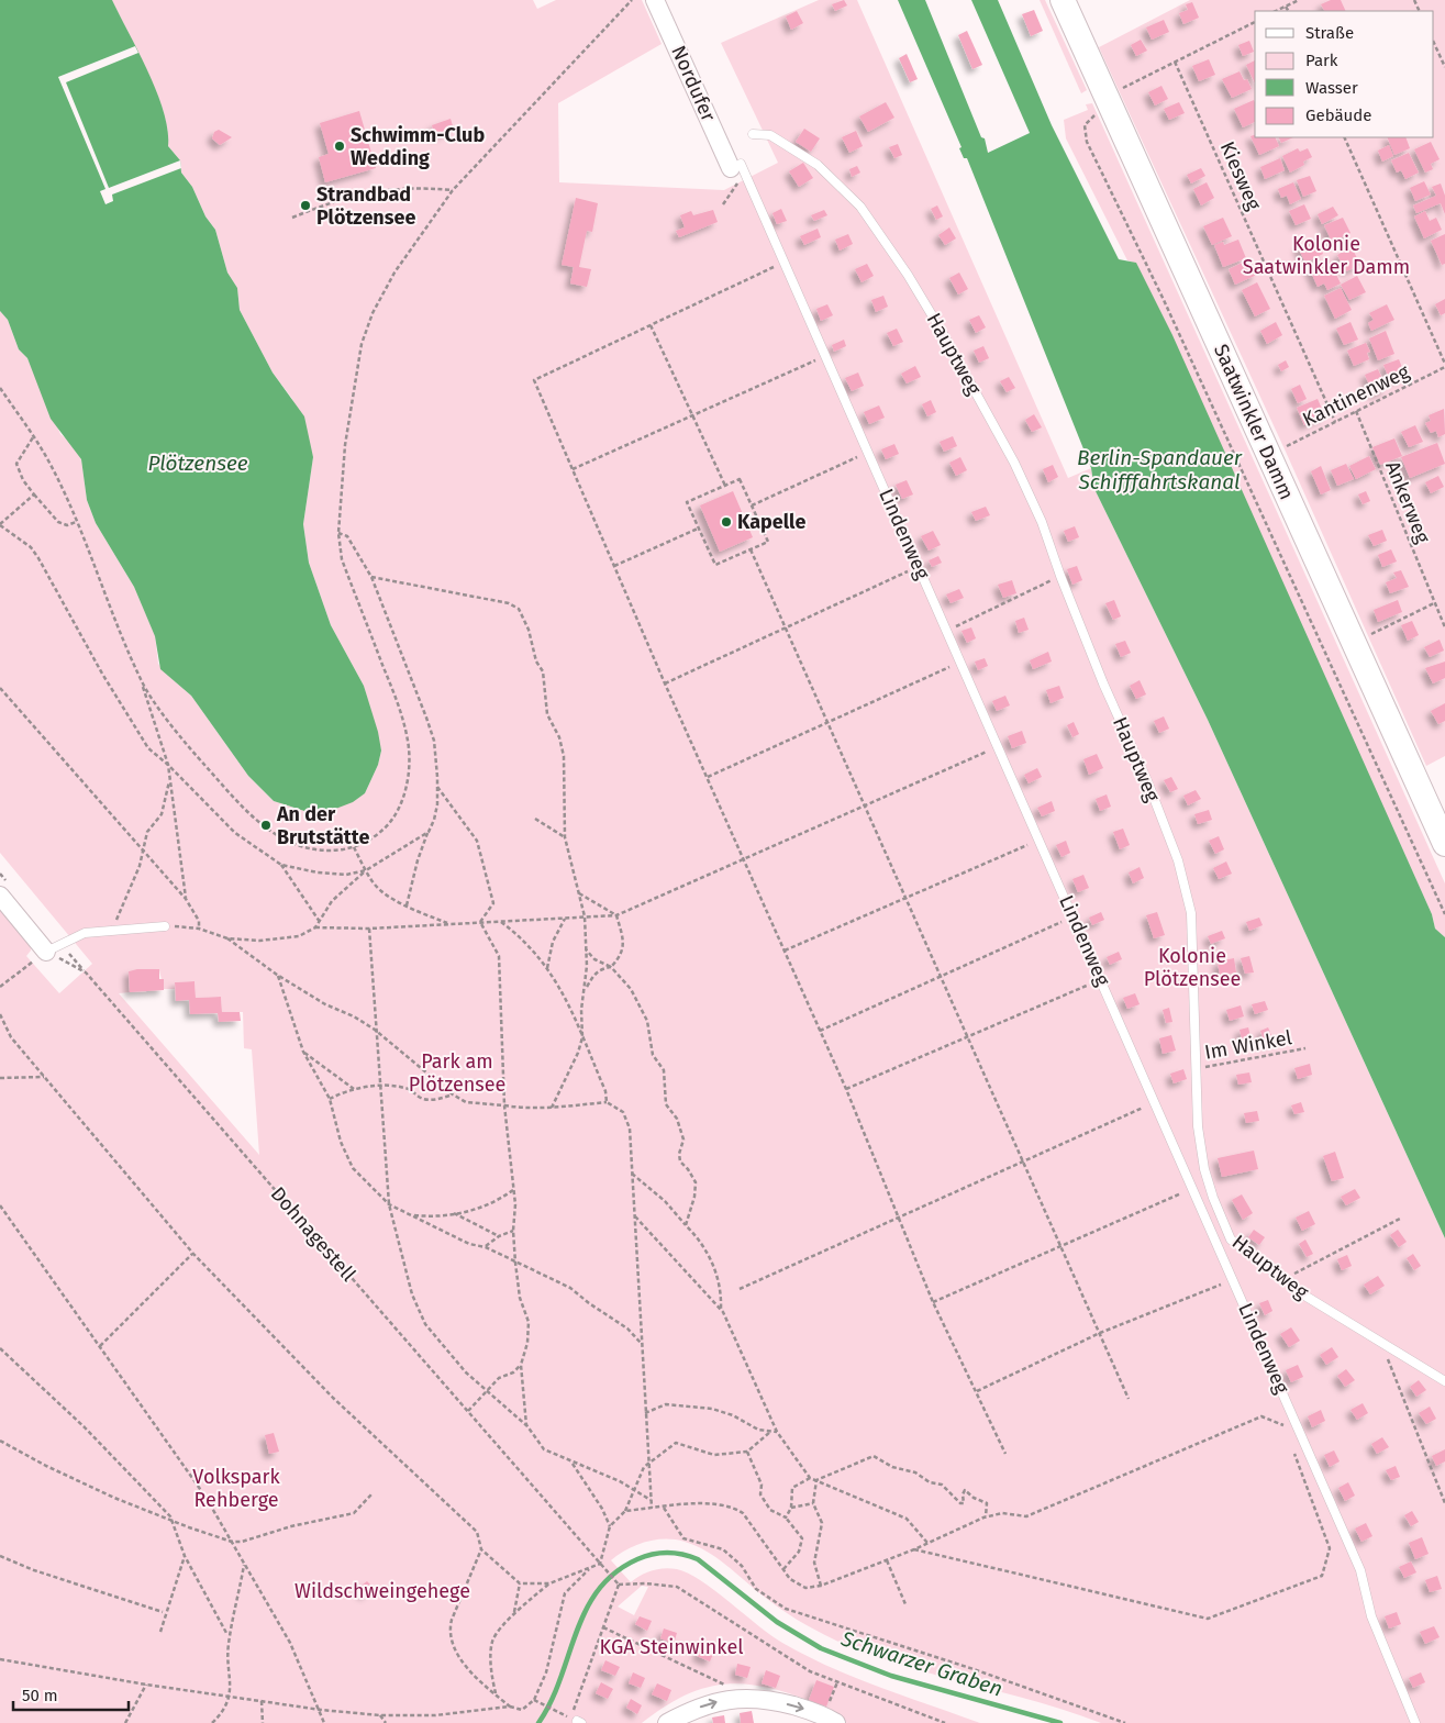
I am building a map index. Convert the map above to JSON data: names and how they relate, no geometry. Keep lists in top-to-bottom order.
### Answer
{
  "streets": {
    "main road": ["Saatwinkler Damm"],
    "street": ["Nordufer"],
    "lane": ["Hauptweg", "Lindenweg"],
    "path": [
      "Kiesweg",
      "Kantinenweg",
      "Ankerweg",
      "Im Winkel",
      "Dohnagestell"
    ]
  },
  "crossings": [
    ["Nordufer", "Lindenweg"],
    ["Kiesweg", "Kantinenweg"],
    ["Hauptweg", "Im Winkel"],
    ["Kantinenweg", "Ankerweg"]
  ],
  "water": ["Berlin-Spandauer Schifffahrtskanal", "Plötzensee", "Schwarzer Graben"],
  "parks": [
    "Kolonie Saatwinkler Damm",
    "Kolonie Plötzensee",
    "Park am Plötzensee",
    "Volkspark Rehberge",
    "Wildschweingehege",
    "KGA Steinwinkel"
  ],
  "places": [
    "Schwimm-Club Wedding",
    "Strandbad Plötzensee",
    "Kapelle",
    "An der Brutstätte"
  ],
  "legend": [
    "Straße",
    "Park",
    "Wasser",
    "Gebäude"
  ],
  "scale_bar": "50 m"
}
